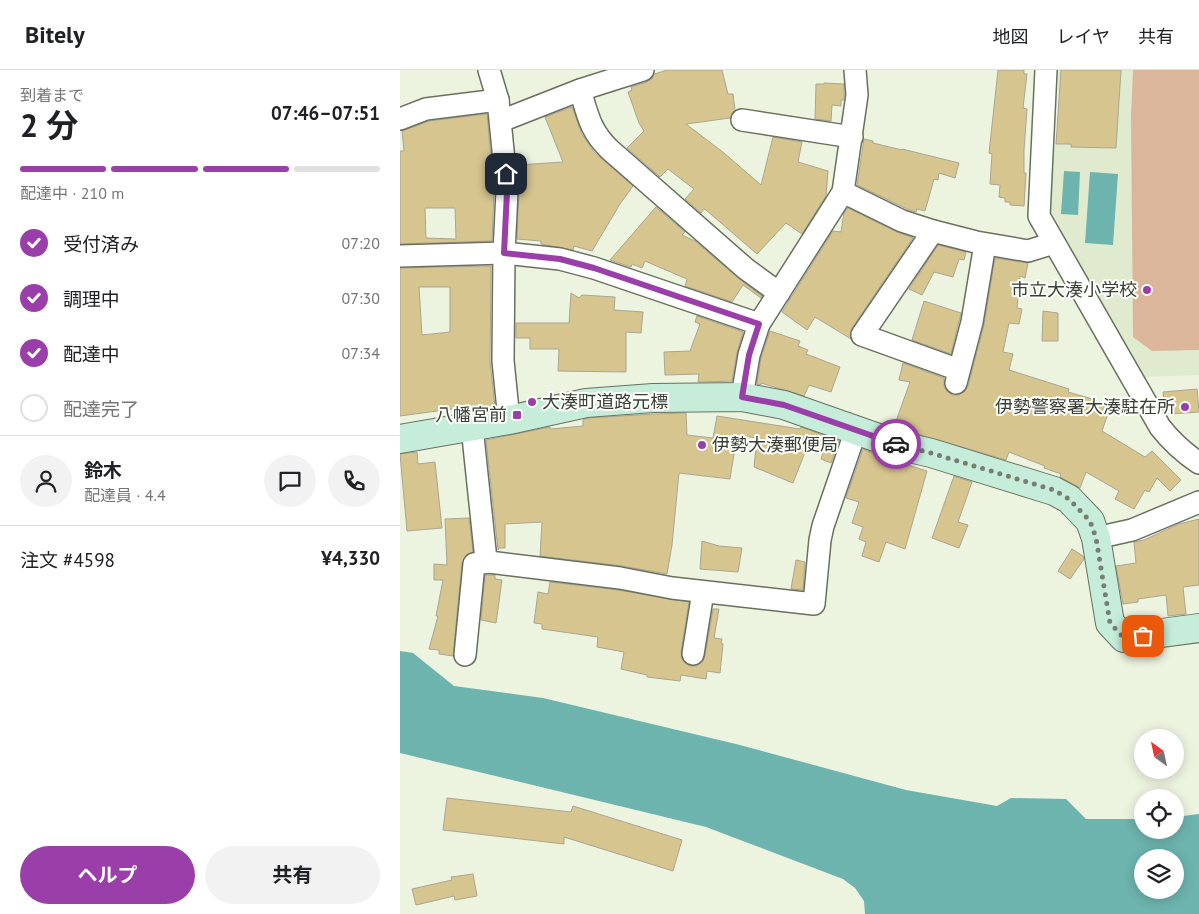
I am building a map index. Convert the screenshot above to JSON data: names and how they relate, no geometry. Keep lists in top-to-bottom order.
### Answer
{
  "places": {
    "other": [
      "市立大湊小学校",
      "大湊町道路元標",
      "伊勢警察署大湊駐在所",
      "伊勢大湊郵便局"
    ],
    "transit": ["八幡宮前"]
  },
  "north": "top left",
  "page": {
    "header": "Bitely",
    "nav": ["地図", "レイヤ", "共有"],
    "heading": ["2 分", "到着まで", "07:46–07:51"],
    "panel": [
      "鈴木",
      "配達員 · 4.4",
      "注文 #4598",
      "¥4,330"
    ],
    "bar": "配達中 · 210 m",
    "list": [
      ["受付済み", "07:20"],
      ["調理中", "07:30"],
      ["配達中", "07:34"],
      "配達完了"
    ],
    "buttons": ["ヘルプ", "共有"]
  }
}
